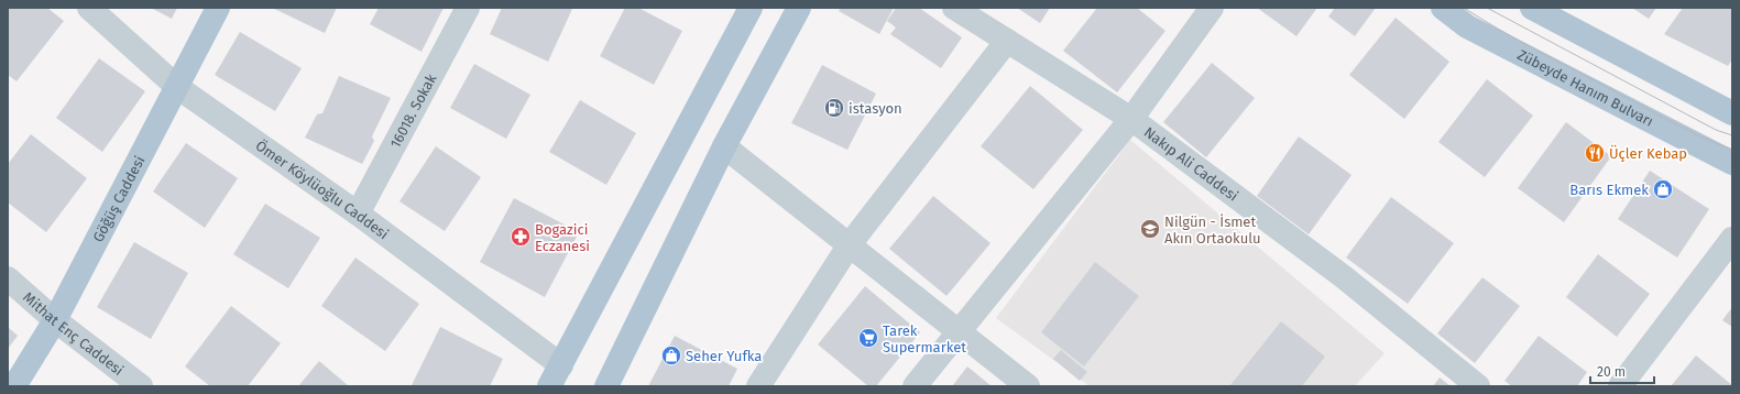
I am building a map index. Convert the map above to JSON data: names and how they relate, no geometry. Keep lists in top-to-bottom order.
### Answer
{
  "streets": {
    "main road": ["Zübeyde Hanım Bulvarı", "Göğüş Caddesi"],
    "street": [
      "16018. Sokak",
      "Nakıp Ali Caddesi",
      "Ömer Köylüoğlu Caddesi",
      "Mithat Enç Caddesi"
    ]
  },
  "crossings": [
    ["16018. Sokak", "Ömer Köylüoğlu Caddesi"],
    ["Ömer Köylüoğlu Caddesi", "Göğüş Caddesi"],
    ["Göğüş Caddesi", "Mithat Enç Caddesi"]
  ],
  "places": {
    "fuel station": ["istasyon"],
    "restaurant": ["Üçler Kebap"],
    "shop": ["Barıs Ekmek", "Seher Yufka"],
    "school or university": ["Nilgün - İsmet Akın Ortaokulu"],
    "pharmacy": ["Bogazici Eczanesi"],
    "supermarket": ["Tarek Supermarket"]
  },
  "scale_bar": "20 m"
}
